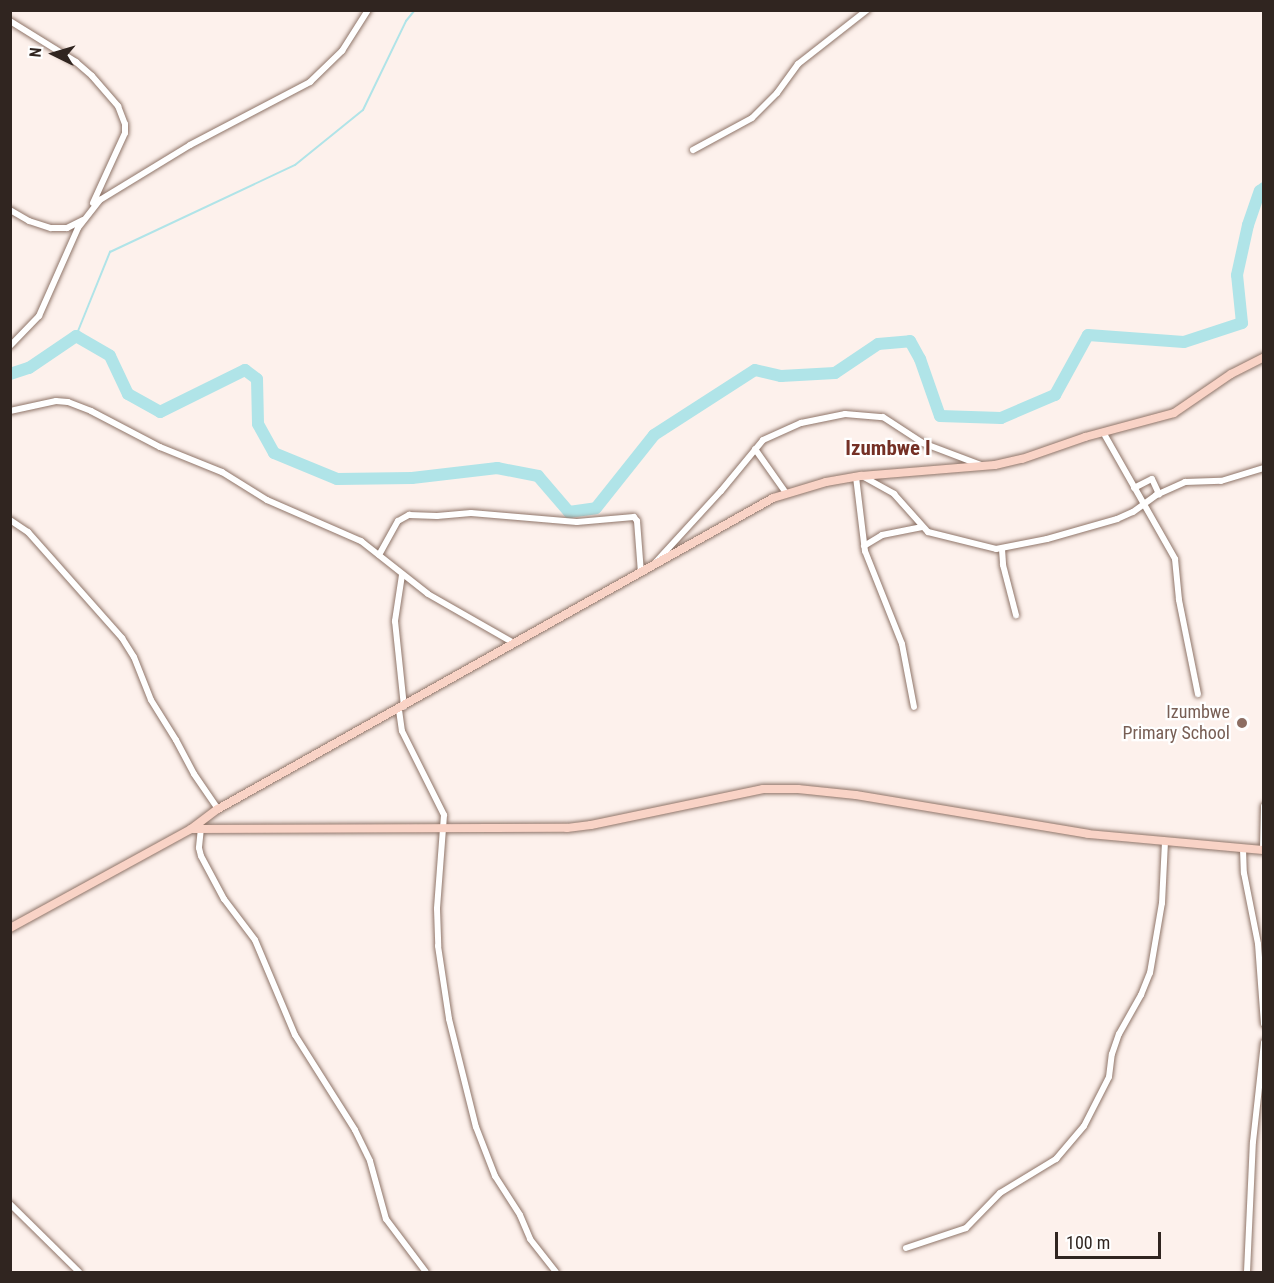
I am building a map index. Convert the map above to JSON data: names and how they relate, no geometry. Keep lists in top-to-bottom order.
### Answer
{
  "districts": ["Izumbwe I"],
  "places": ["Izumbwe Primary School"],
  "scale_bar": "100 m",
  "north": "left"
}
